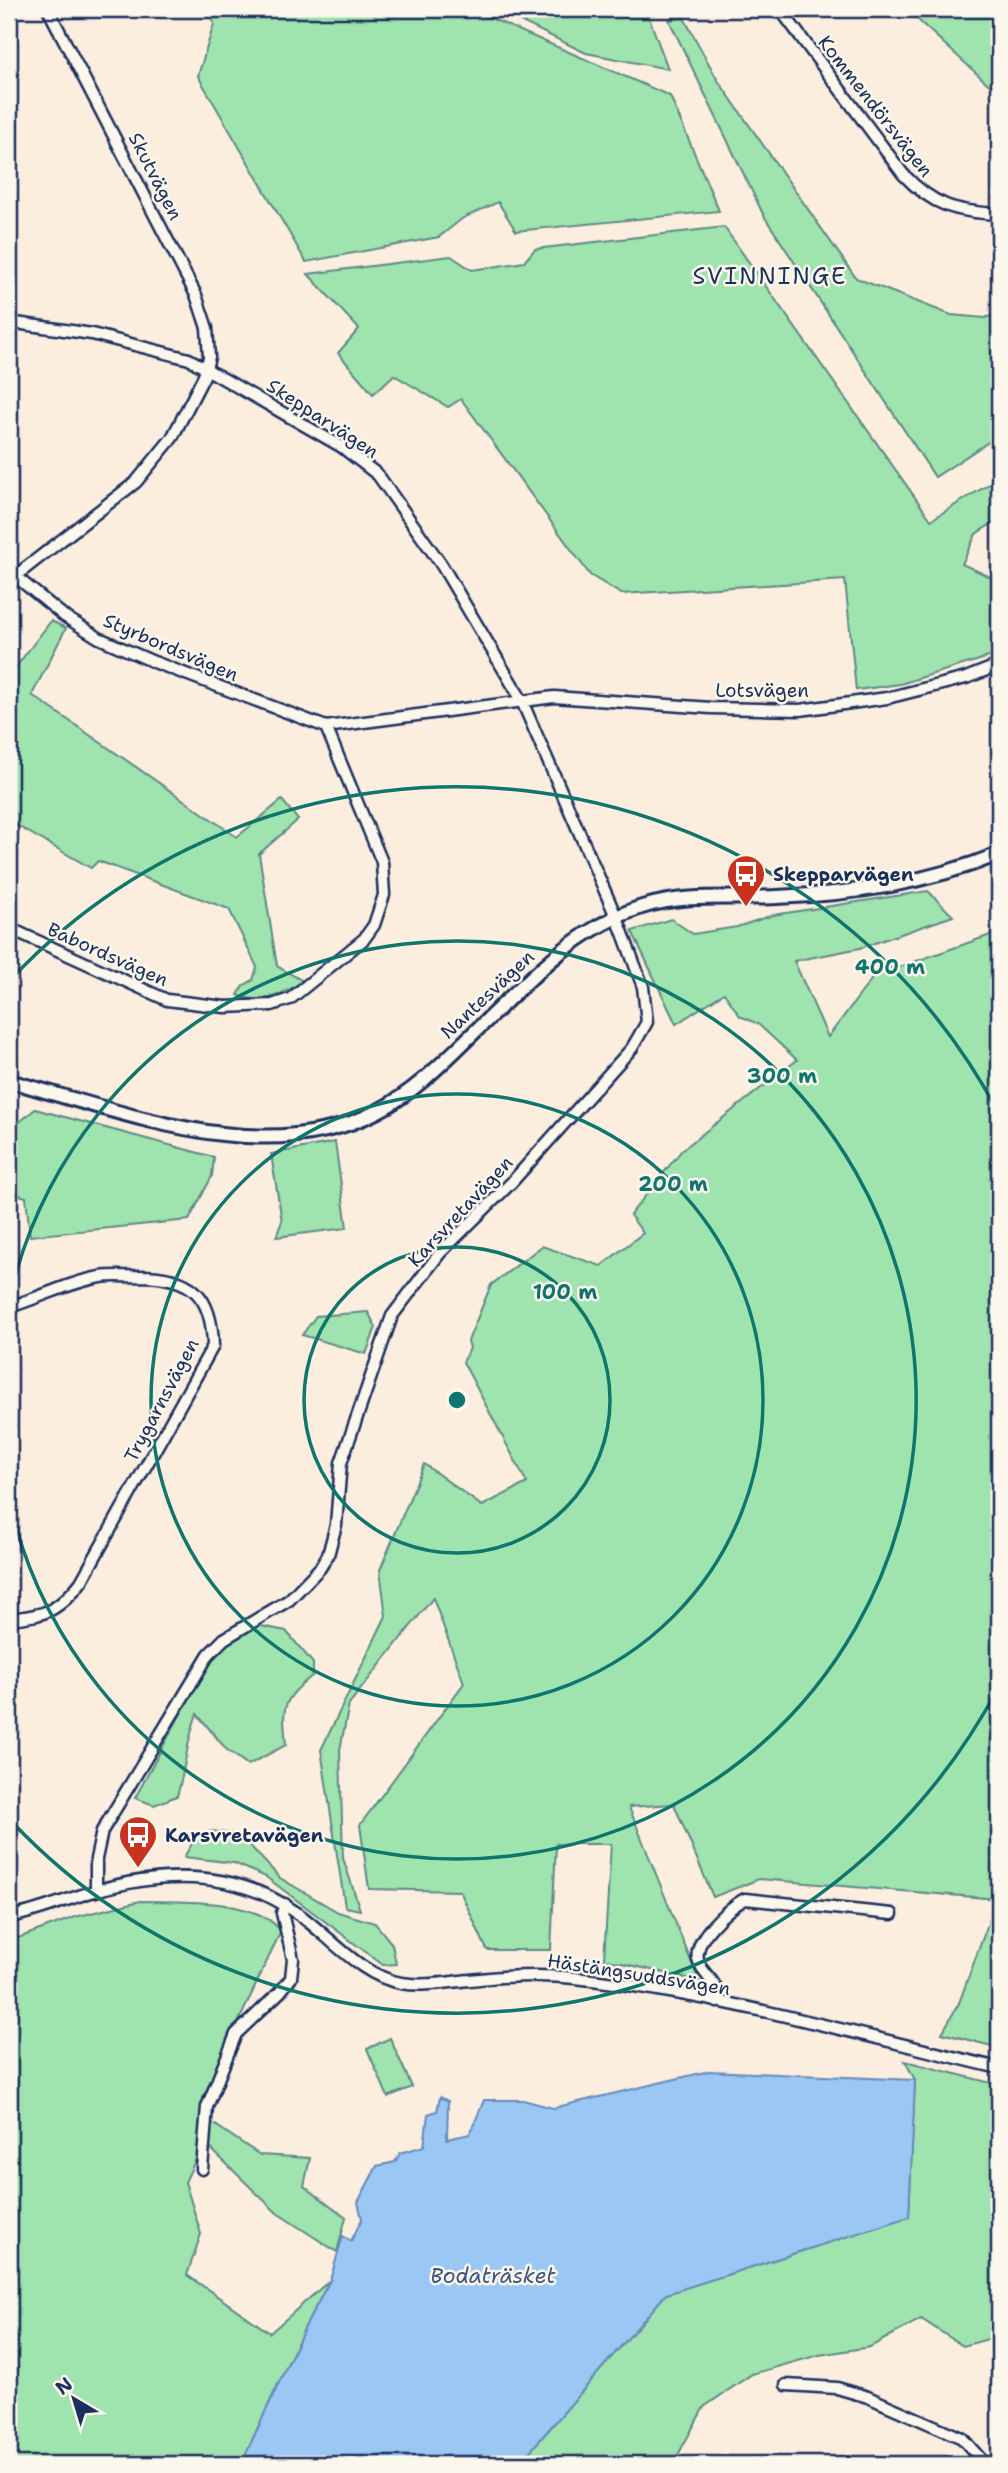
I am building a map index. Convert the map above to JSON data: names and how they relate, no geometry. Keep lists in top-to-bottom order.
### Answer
{
  "streets": {
    "street": [
      "Kommendörsvägen",
      "Skutvägen",
      "Skepparvägen",
      "Styrbordsvägen",
      "Lotsvägen",
      "Babordsvägen",
      "Nantesvägen",
      "Karsvretavägen",
      "Trygarnsvägen",
      "Hästängsuddsvägen"
    ]
  },
  "crossings": [
    ["Skutvägen", "Skepparvägen"],
    ["Skepparvägen", "Lotsvägen"],
    ["Skepparvägen", "Nantesvägen"],
    ["Skepparvägen", "Karsvretavägen"],
    ["Styrbordsvägen", "Lotsvägen"],
    ["Styrbordsvägen", "Babordsvägen"],
    ["Lotsvägen", "Babordsvägen"],
    ["Nantesvägen", "Karsvretavägen"],
    ["Karsvretavägen", "Hästängsuddsvägen"]
  ],
  "districts": ["SVINNINGE"],
  "water": ["Bodaträsket"],
  "places": {
    "bus stop": ["Skepparvägen", "Karsvretavägen"]
  },
  "north": "top left",
  "rings": [
    "400 m",
    "300 m",
    "200 m",
    "100 m"
  ]
}
